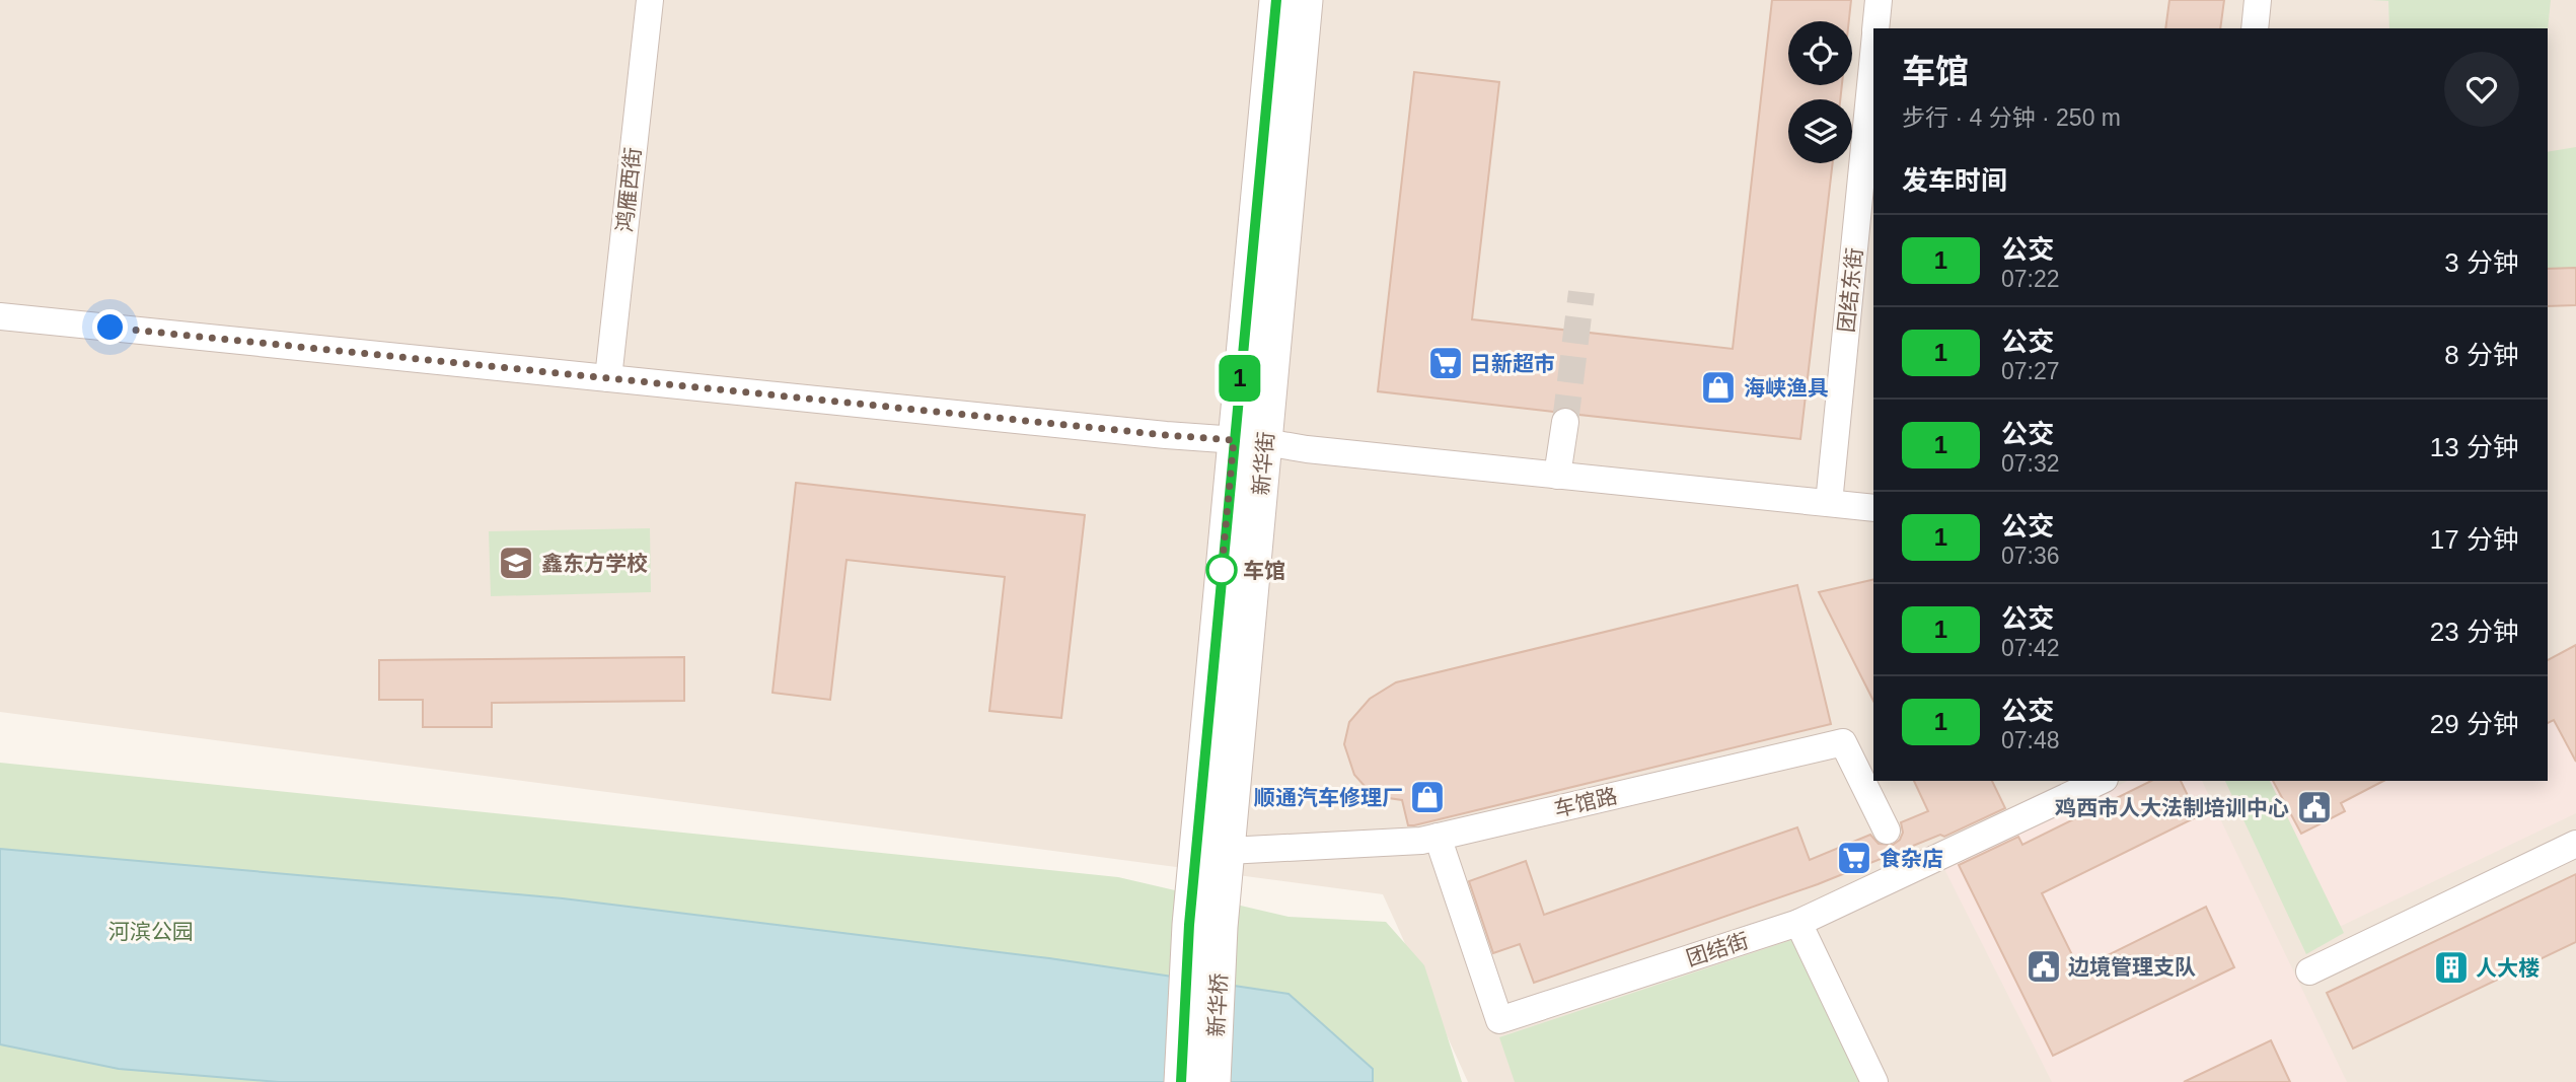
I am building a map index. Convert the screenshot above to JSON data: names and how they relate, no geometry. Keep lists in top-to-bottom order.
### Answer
{
  "streets": {
    "street": [
      "鸿雁西街",
      "团结东街",
      "新华街",
      "车馆路",
      "团结街",
      "新华桥"
    ]
  },
  "crossings": [
    ["新华街", "车馆路"],
    ["新华街", "新华桥"],
    ["车馆路", "团结街"]
  ],
  "parks": ["河滨公园"],
  "places": {
    "supermarket": ["日新超市", "食杂店"],
    "shop": ["海峡渔具", "顺通汽车修理厂"],
    "school or university": ["鑫东方学校"],
    "other": ["车馆"],
    "public building": ["鸡西市人大法制培训中心", "边境管理支队"],
    "building": ["人大楼"]
  },
  "lines": ["bus line 1"],
  "page": {
    "on_map": "1",
    "heading": [
      ["车馆", "步行 · 4 分钟 · 250 m"],
      "发车时间"
    ],
    "list": [
      {
        "mark": "1",
        "name": "公交",
        "note": "07:22",
        "value": "3 分钟"
      },
      {
        "mark": "1",
        "name": "公交",
        "note": "07:27",
        "value": "8 分钟"
      },
      {
        "mark": "1",
        "name": "公交",
        "note": "07:32",
        "value": "13 分钟"
      },
      {
        "mark": "1",
        "name": "公交",
        "note": "07:36",
        "value": "17 分钟"
      },
      {
        "mark": "1",
        "name": "公交",
        "note": "07:42",
        "value": "23 分钟"
      },
      {
        "mark": "1",
        "name": "公交",
        "note": "07:48",
        "value": "29 分钟"
      }
    ]
  }
}
